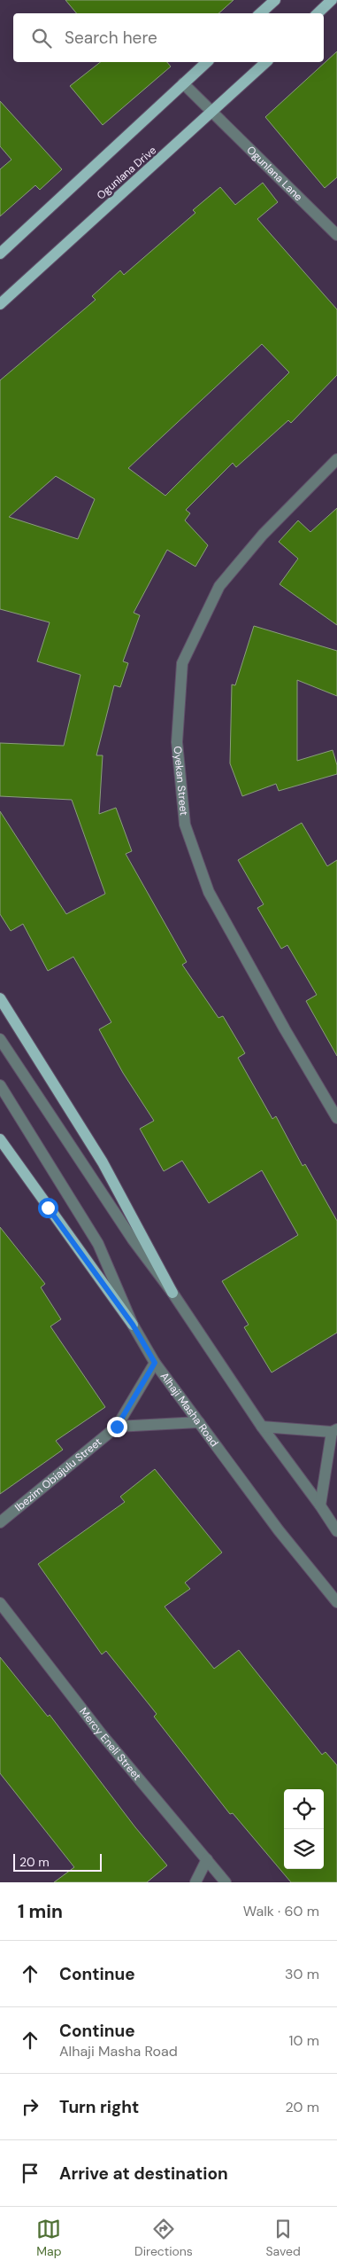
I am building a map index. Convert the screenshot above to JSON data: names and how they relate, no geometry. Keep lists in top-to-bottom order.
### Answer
{
  "streets": {
    "main road": ["Ogunlana Drive"],
    "street": [
      "Ogunlana Lane",
      "Oyekan Street",
      "Alhaji Masha Road",
      "Ibezim Obiajulu Street",
      "Mercy Eneli Street"
    ]
  },
  "crossings": [
    ["Ogunlana Drive", "Ogunlana Lane"],
    ["Alhaji Masha Road", "Ibezim Obiajulu Street"]
  ],
  "scale_bar": "20 m",
  "page": {
    "search": "Search here",
    "scale": "20 m",
    "heading": ["1 min", "Walk · 60 m"],
    "list": [
      ["Continue", "30 m"],
      ["Continue", "Alhaji Masha Road", "10 m"],
      ["Turn right", "20 m"],
      "Arrive at destination"
    ],
    "nav": ["Map", "Directions", "Saved"]
  }
}
